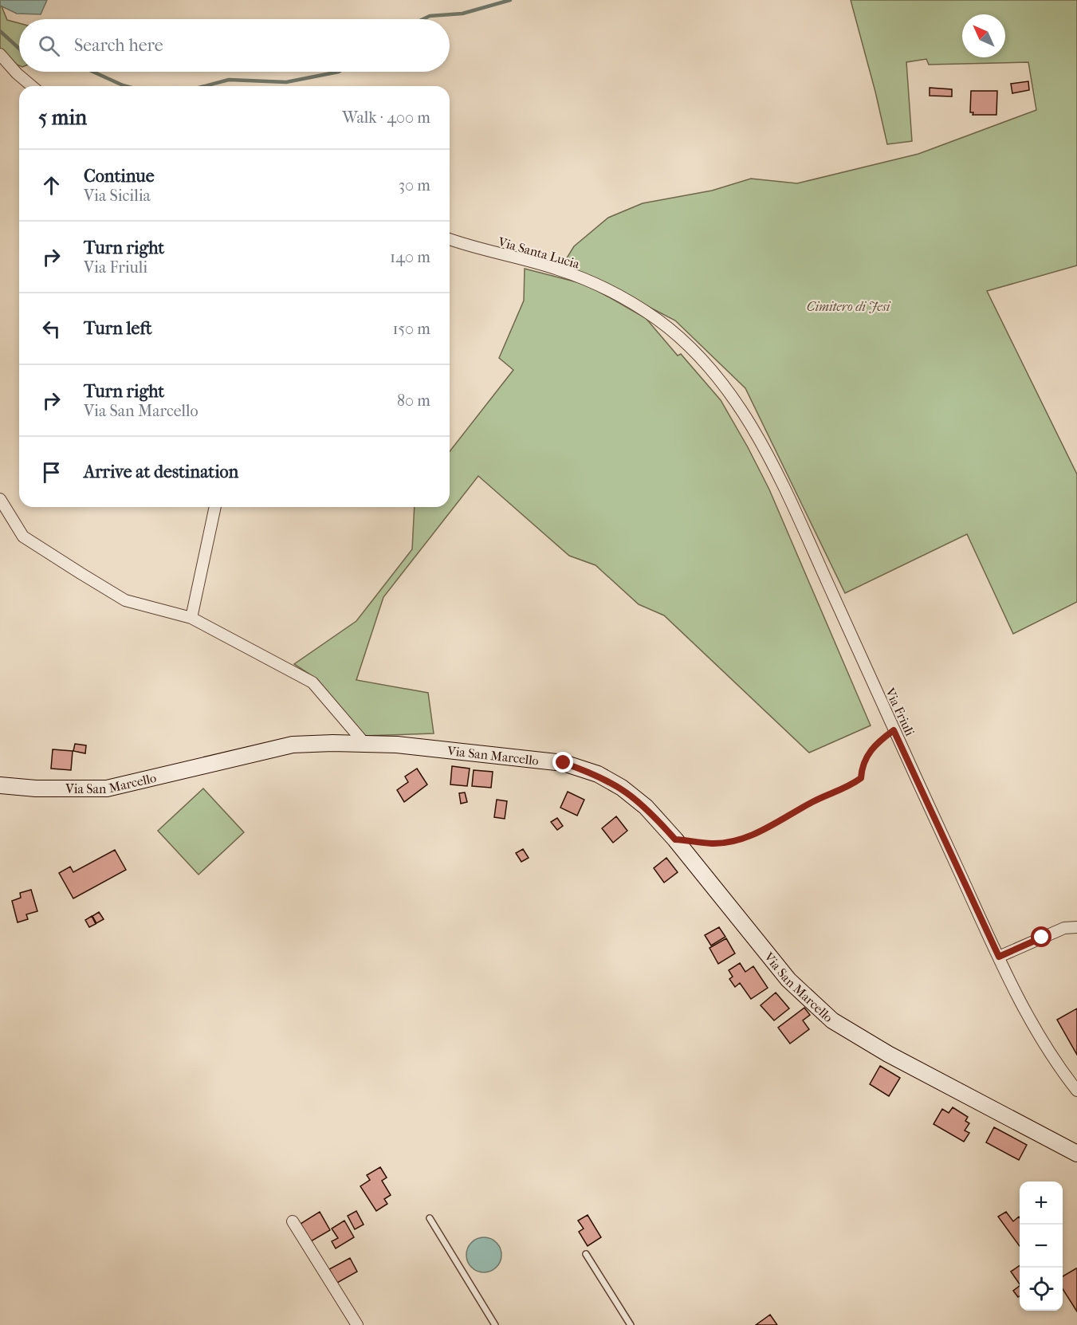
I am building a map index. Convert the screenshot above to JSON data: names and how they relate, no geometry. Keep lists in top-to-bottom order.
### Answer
{
  "streets": {
    "main road": ["Via San Marcello"],
    "street": ["Via Santa Lucia", "Via Friuli"]
  },
  "crossings": [
    ["Via Santa Lucia", "Via Friuli"]
  ],
  "parks": ["Cimitero di Jesi"],
  "north": "top left",
  "page": {
    "search": "Search here",
    "heading": ["5 min", "Walk · 400 m"],
    "list": [
      ["Continue", "Via Sicilia", "30 m"],
      ["Turn right", "Via Friuli", "140 m"],
      ["Turn left", "150 m"],
      ["Turn right", "Via San Marcello", "80 m"],
      "Arrive at destination"
    ],
    "map_buttons": ["+", "−"]
  }
}
